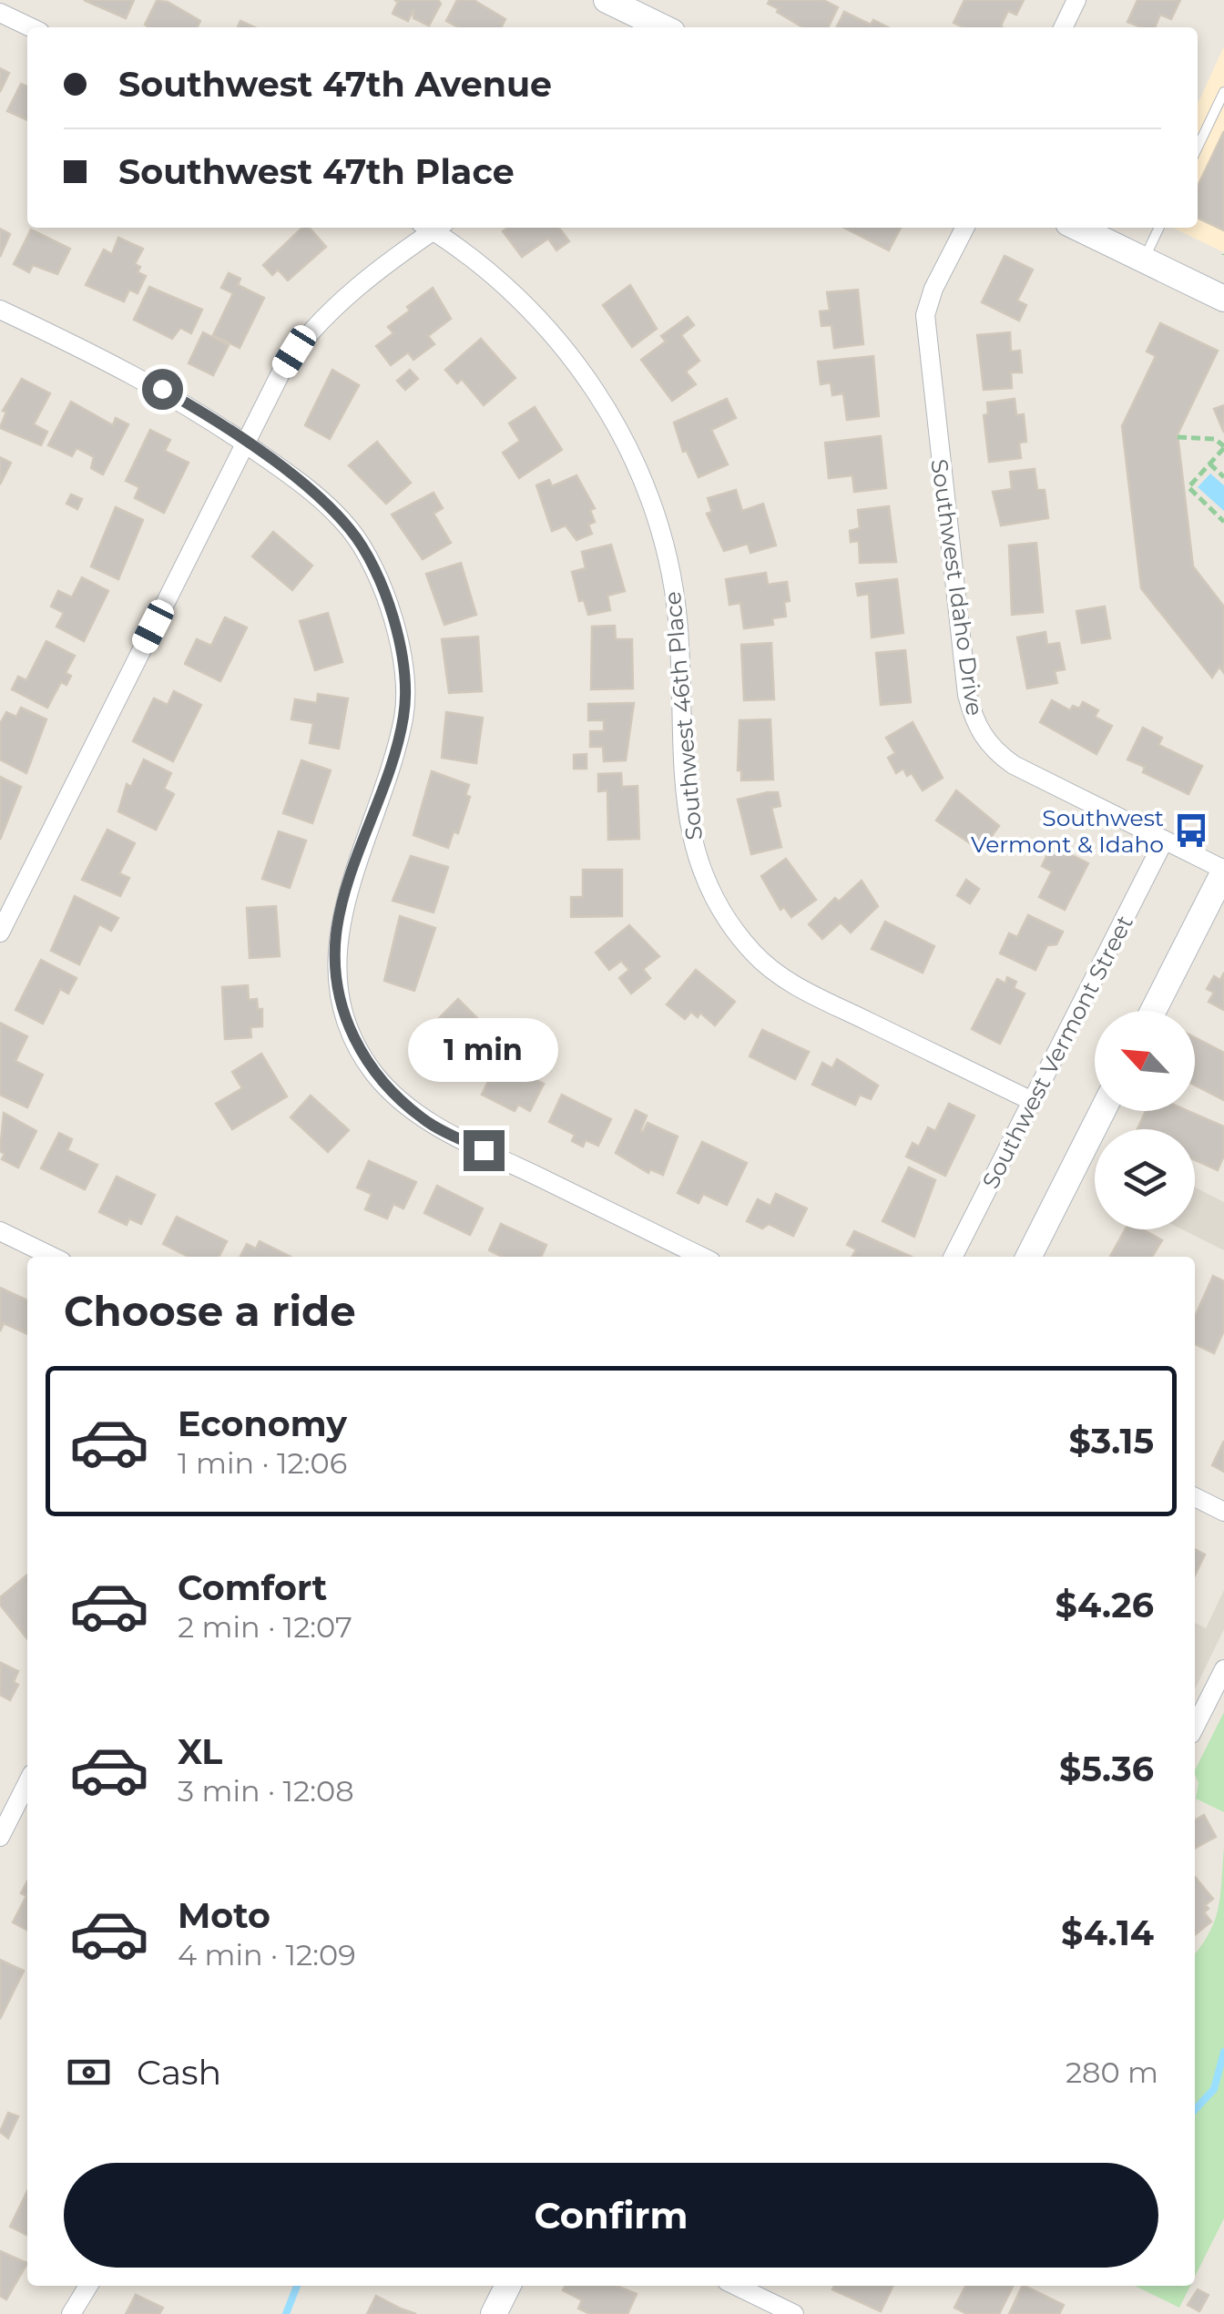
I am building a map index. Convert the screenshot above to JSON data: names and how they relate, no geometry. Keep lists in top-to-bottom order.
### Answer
{
  "streets": {
    "street": ["Southwest Idaho Drive", "Southwest 46th Place", "Southwest Vermont Street"]
  },
  "crossings": [
    ["Southwest Idaho Drive", "Southwest Vermont Street"],
    ["Southwest 46th Place", "Southwest Vermont Street"]
  ],
  "places": {
    "bus stop": ["Southwest Vermont & Idaho"]
  },
  "north": "top left",
  "page": {
    "banner": ["Southwest 47th Avenue", "Southwest 47th Place"],
    "bubble": "1 min",
    "heading": "Choose a ride",
    "list": [
      {
        "name": "Economy",
        "note": "1 min · 12:06",
        "value": "$3.15"
      },
      {
        "name": "Comfort",
        "note": "2 min · 12:07",
        "value": "$4.26"
      },
      {
        "name": "XL",
        "note": "3 min · 12:08",
        "value": "$5.36"
      },
      {
        "name": "Moto",
        "note": "4 min · 12:09",
        "value": "$4.14"
      }
    ],
    "pay": ["Cash", "280 m"],
    "buttons": "Confirm"
  }
}
